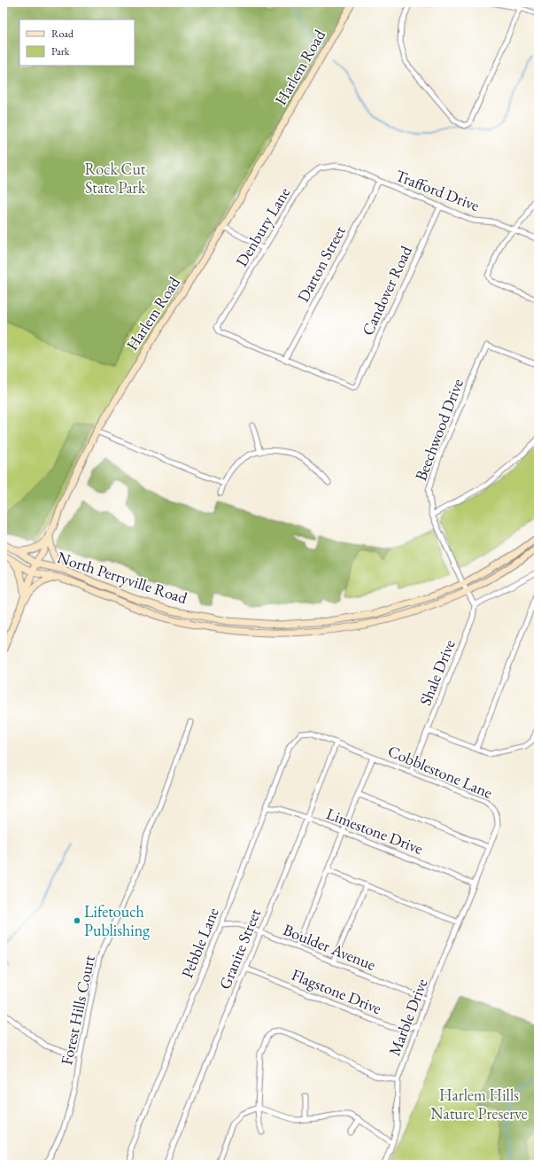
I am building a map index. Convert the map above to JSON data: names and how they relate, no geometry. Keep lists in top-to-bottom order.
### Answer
{
  "streets": {
    "main road": ["Harlem Road", "North Perryville Road"],
    "street": [
      "Trafford Drive",
      "Denbury Lane",
      "Darton Street",
      "Candover Road",
      "Beechwood Drive",
      "Shale Drive",
      "Cobblestone Lane",
      "Limestone Drive",
      "Pebble Lane",
      "Boulder Avenue",
      "Granite Street",
      "Flagstone Drive",
      "Forest Hills Court",
      "Marble Drive"
    ]
  },
  "crossings": [
    ["Harlem Road", "North Perryville Road"],
    ["Trafford Drive", "Denbury Lane"],
    ["Trafford Drive", "Darton Street"],
    ["Trafford Drive", "Candover Road"],
    ["Denbury Lane", "Darton Street"],
    ["Denbury Lane", "Candover Road"],
    ["Darton Street", "Candover Road"],
    ["Beechwood Drive", "North Perryville Road"],
    ["Shale Drive", "Cobblestone Lane"],
    ["Cobblestone Lane", "Limestone Drive"],
    ["Cobblestone Lane", "Pebble Lane"],
    ["Cobblestone Lane", "Granite Street"],
    ["Cobblestone Lane", "Marble Drive"],
    ["Limestone Drive", "Pebble Lane"],
    ["Limestone Drive", "Granite Street"],
    ["Limestone Drive", "Marble Drive"],
    ["Pebble Lane", "Boulder Avenue"],
    ["Boulder Avenue", "Granite Street"],
    ["Boulder Avenue", "Marble Drive"],
    ["Granite Street", "Flagstone Drive"],
    ["Flagstone Drive", "Marble Drive"]
  ],
  "parks": ["Rock Cut State Park", "Harlem Hills Nature Preserve"],
  "places": ["Lifetouch Publishing"],
  "legend": ["Road", "Park"]
}
